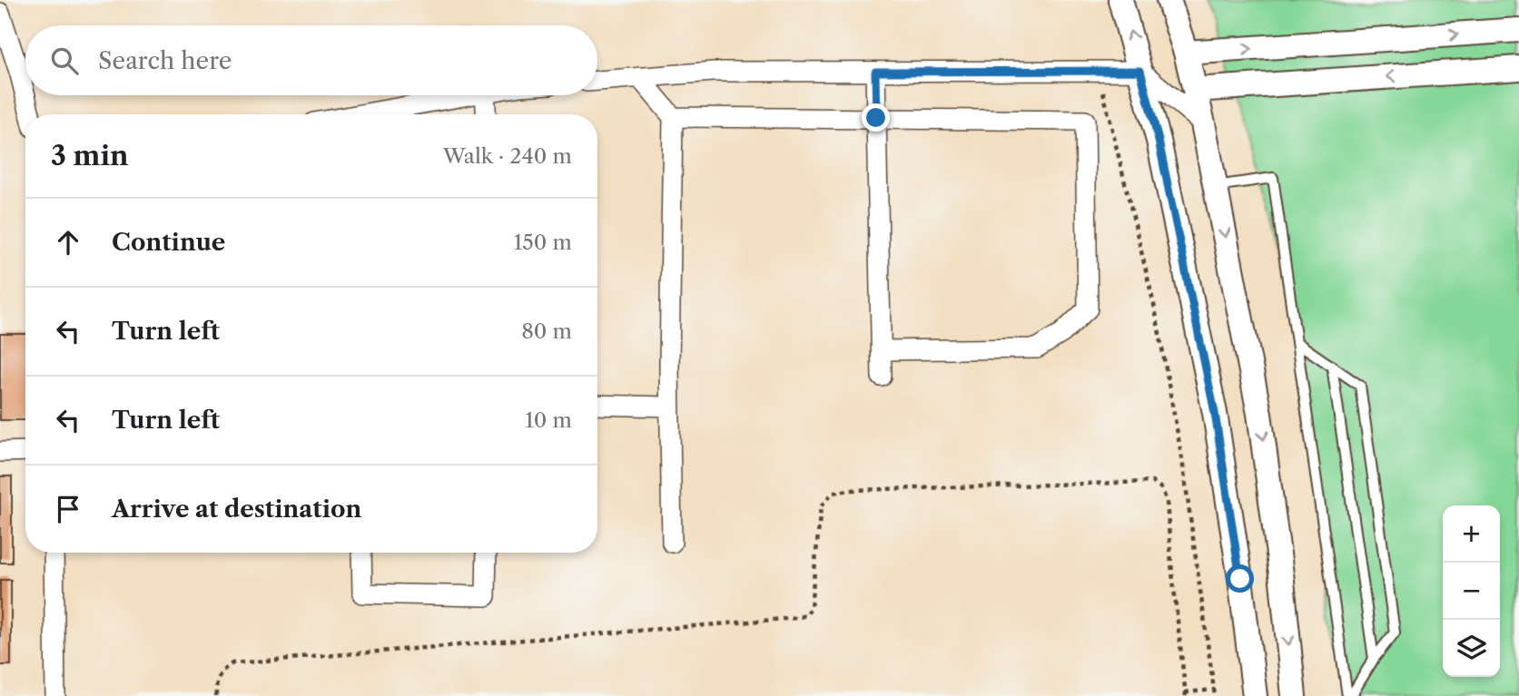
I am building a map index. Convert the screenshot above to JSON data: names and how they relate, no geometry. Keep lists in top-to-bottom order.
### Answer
{
  "page": {
    "search": "Search here",
    "heading": ["3 min", "Walk · 240 m"],
    "list": [
      ["Continue", "150 m"],
      ["Turn left", "80 m"],
      ["Turn left", "10 m"],
      "Arrive at destination"
    ],
    "map_buttons": ["+", "−"]
  }
}
